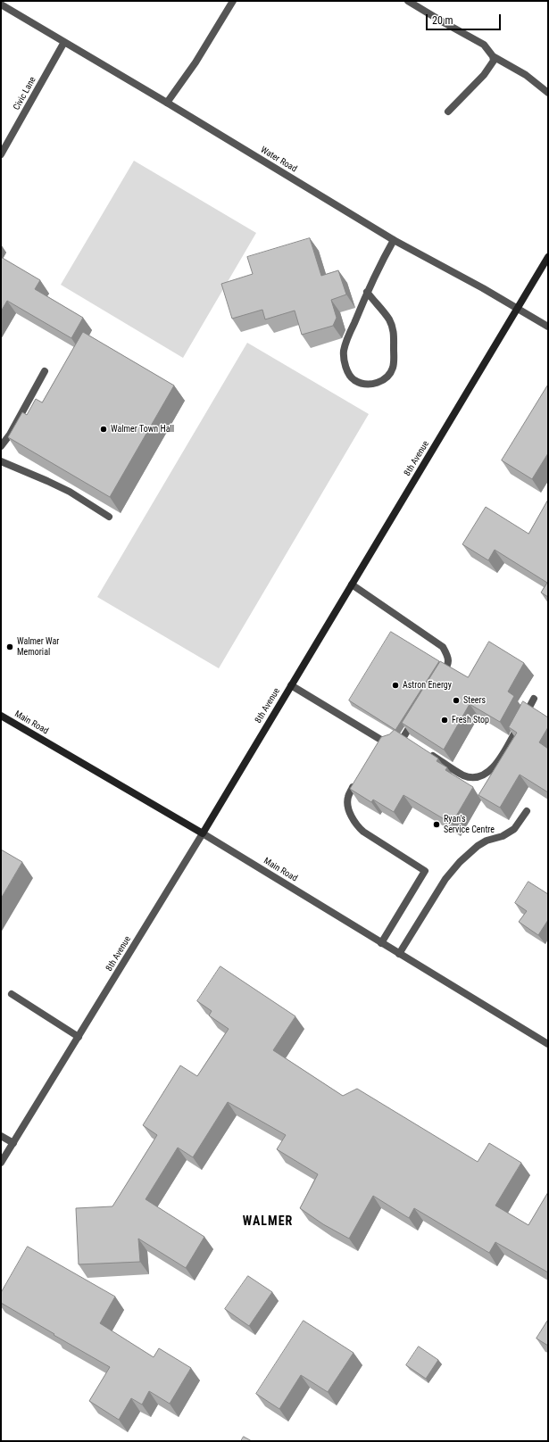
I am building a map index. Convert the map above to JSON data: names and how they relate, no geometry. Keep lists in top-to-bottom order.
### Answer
{
  "streets": {
    "main road": ["8th Avenue", "Main Road"],
    "street": ["Civic Lane", "Water Road"]
  },
  "crossings": [
    ["Civic Lane", "Water Road"],
    ["Water Road", "8th Avenue"],
    ["8th Avenue", "Main Road"]
  ],
  "districts": ["WALMER"],
  "places": [
    "Walmer Town Hall",
    "Walmer War Memorial",
    "Astron Energy",
    "Steers",
    "Fresh Stop",
    "Ryan's Service Centre"
  ],
  "scale_bar": "20 m"
}
